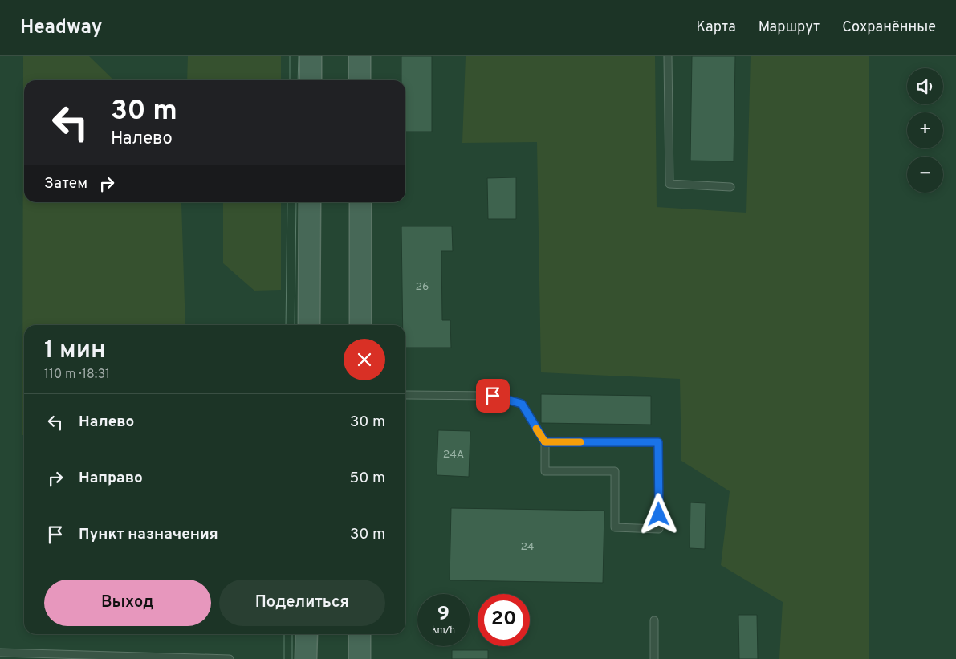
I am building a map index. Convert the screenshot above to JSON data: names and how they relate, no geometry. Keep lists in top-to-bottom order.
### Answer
{
  "house_numbers": ["26", "24А", "24"],
  "page": {
    "header": "Headway",
    "nav": ["Карта", "Маршрут", "Сохранённые"],
    "map_buttons": ["+", "−"],
    "turn": ["30 m", "Налево"],
    "then": "Затем",
    "heading": ["1 мин", "110 m · 18:31"],
    "list": [
      {
        "name": "Налево",
        "value": "30 m"
      },
      {
        "name": "Направо",
        "value": "50 m"
      },
      {
        "name": "Пункт назначения",
        "value": "30 m"
      }
    ],
    "buttons": ["Выход", "Поделиться"],
    "speed": "9 km/h",
    "limit": "20"
  }
}
